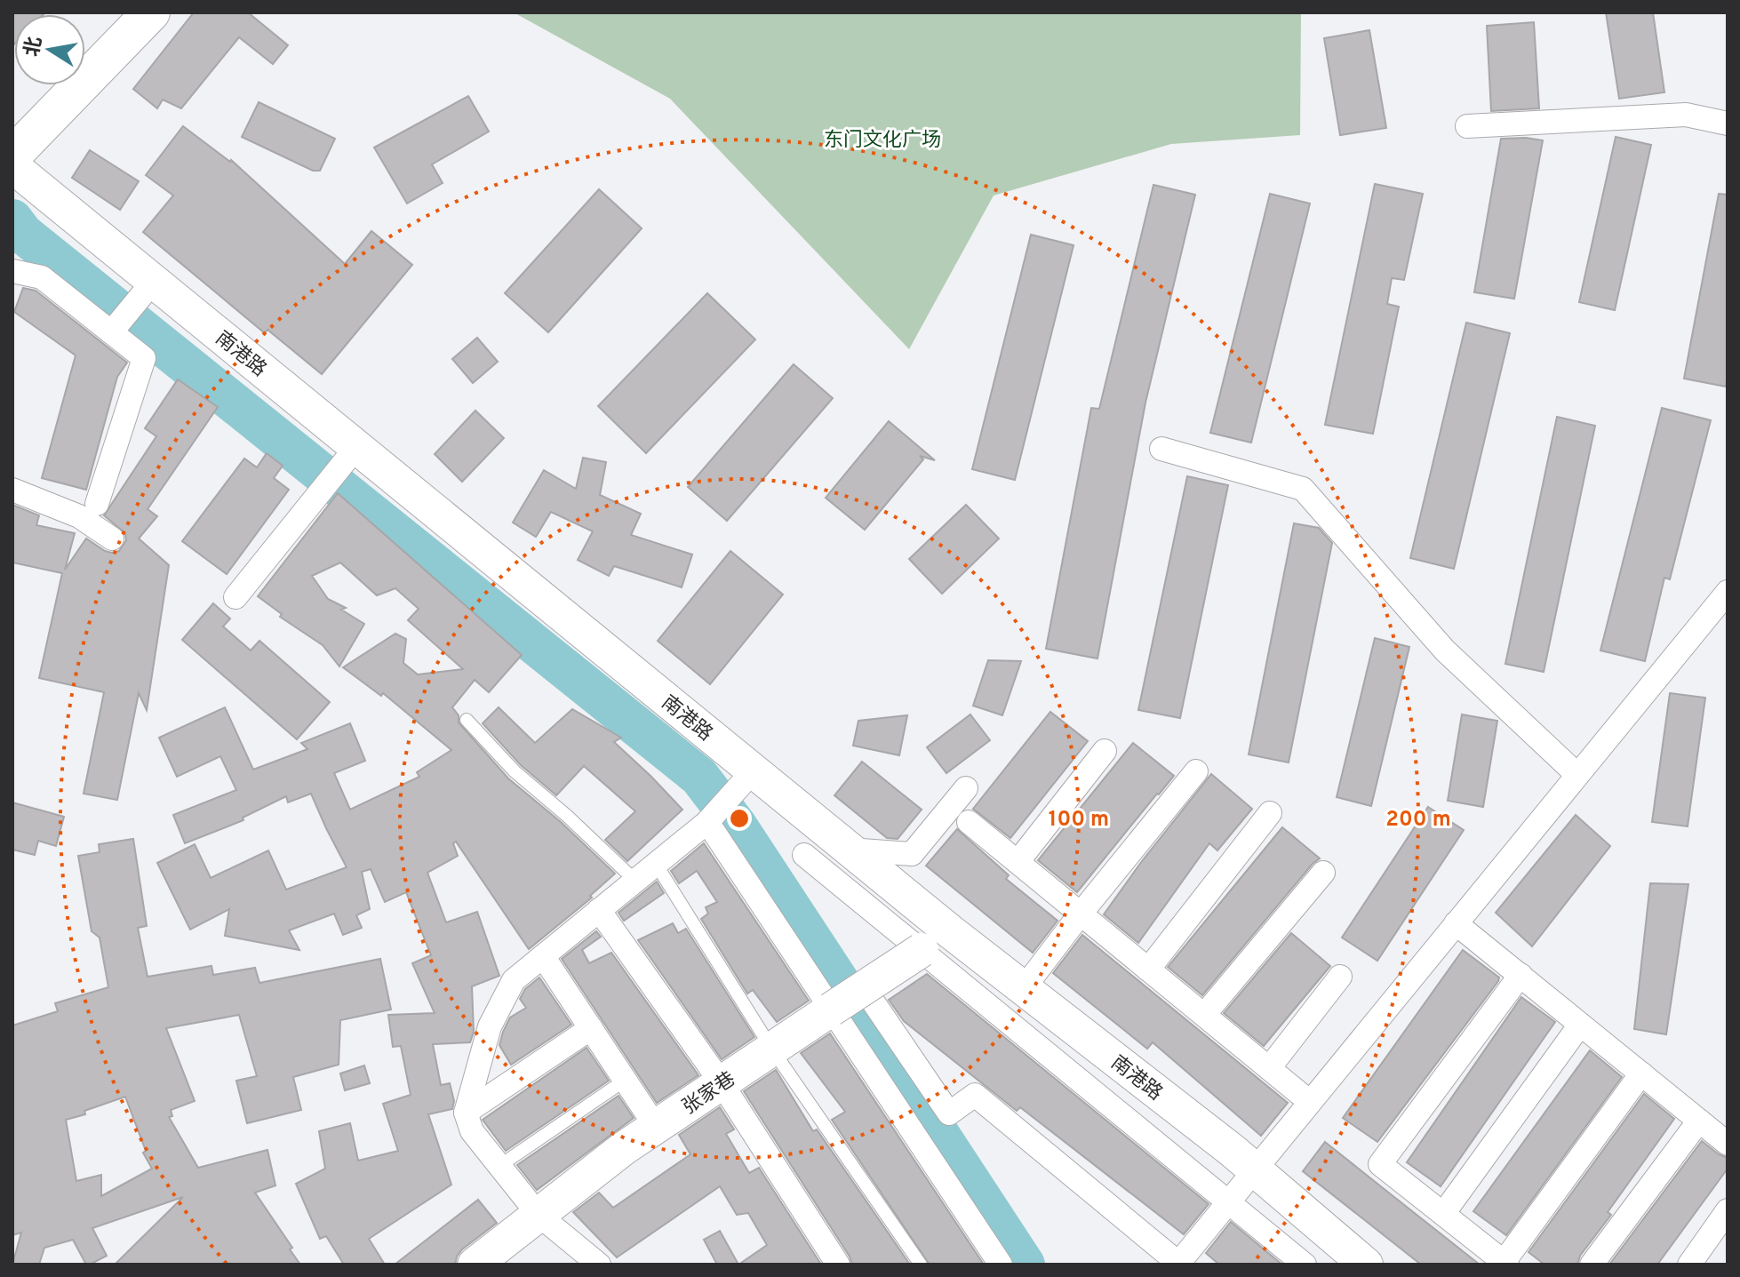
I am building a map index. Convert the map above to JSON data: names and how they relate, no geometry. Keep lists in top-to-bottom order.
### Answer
{
  "streets": {
    "street": ["南港路", "张家巷"]
  },
  "crossings": [
    ["南港路", "张家巷"]
  ],
  "parks": ["东门文化广场"],
  "north": "left",
  "rings": ["100 m", "200 m"]
}
